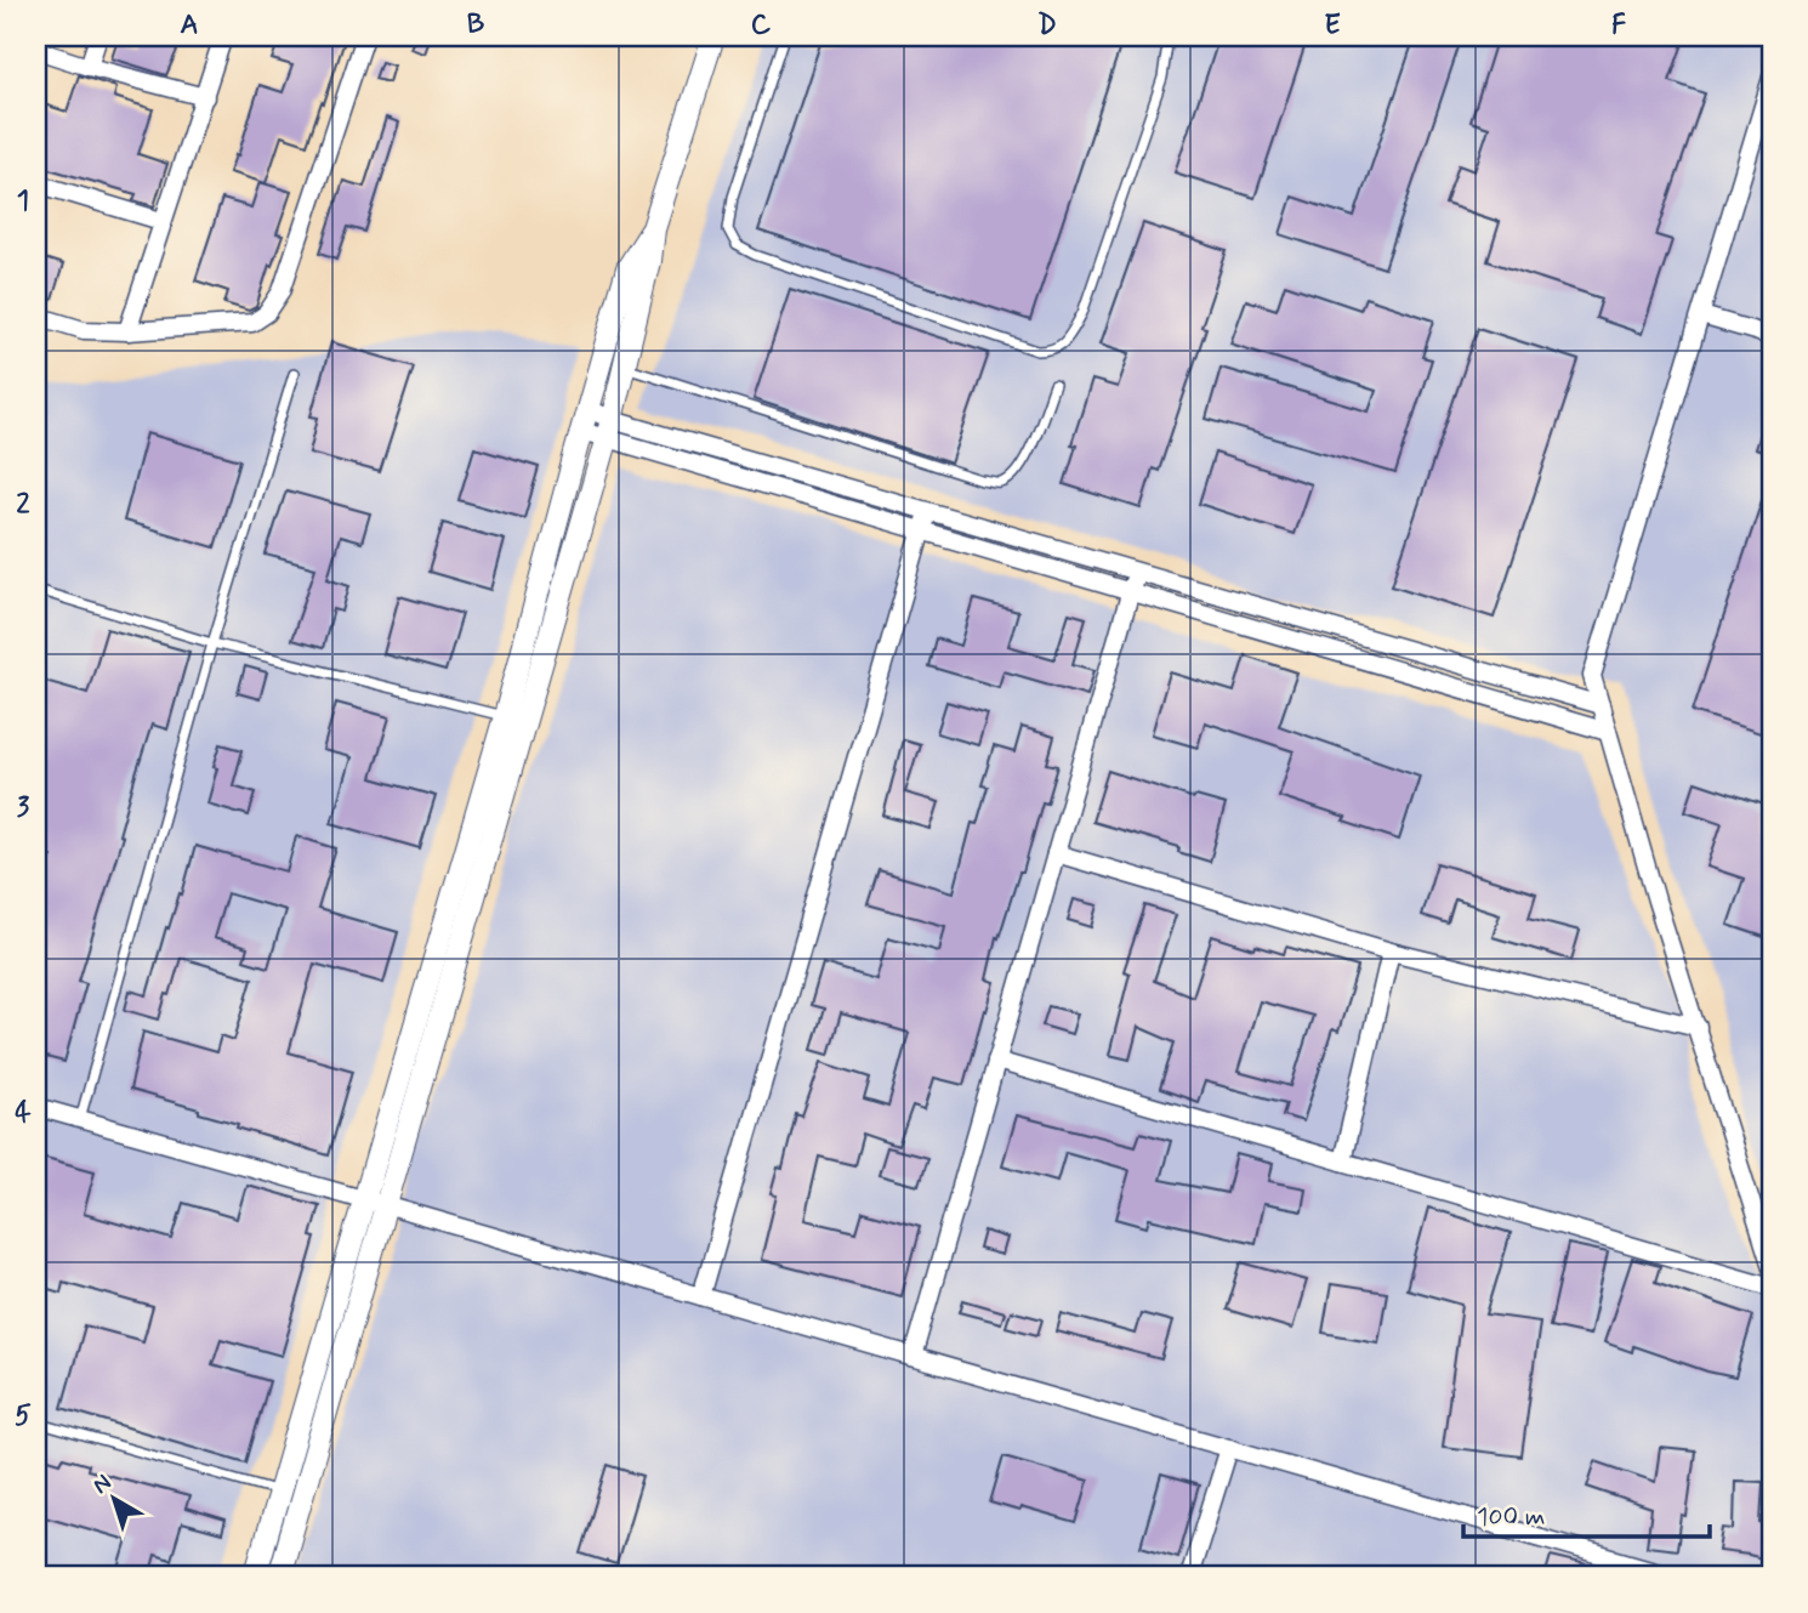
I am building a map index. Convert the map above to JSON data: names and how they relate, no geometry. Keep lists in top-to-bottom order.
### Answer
{
  "scale_bar": "100 m",
  "north": "top left",
  "grid": {
    "columns": [
      "A",
      "B",
      "C",
      "D",
      "E",
      "F"
    ],
    "rows": [
      "1",
      "2",
      "3",
      "4",
      "5"
    ]
  }
}
